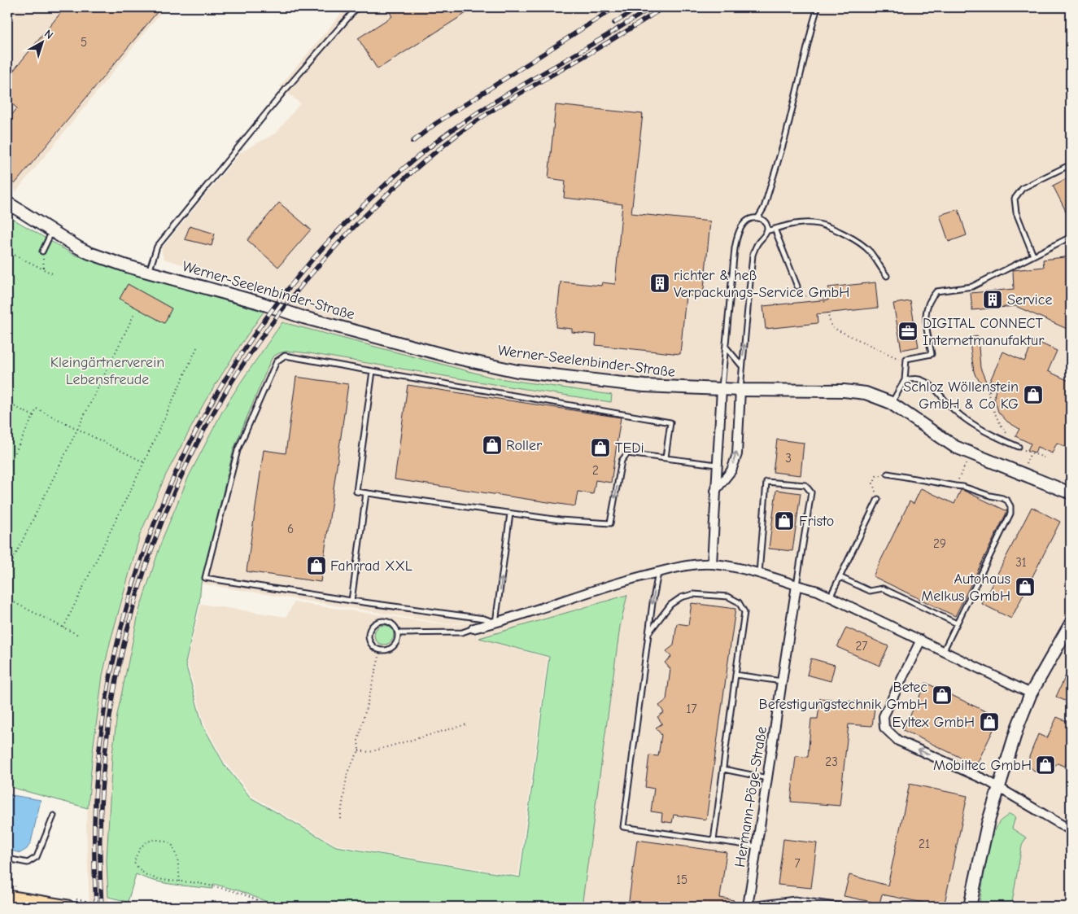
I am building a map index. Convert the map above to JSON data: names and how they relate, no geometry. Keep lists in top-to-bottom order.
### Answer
{
  "streets": {
    "main road": ["Werner-Seelenbinder-Straße"],
    "street": ["Hermann-Pöge-Straße"]
  },
  "parks": ["Kleingärtnerverein Lebensfreude"],
  "places": {
    "building": ["richter & heß Verpackungs-Service GmbH", "Service"],
    "office": ["DIGITAL CONNECT Internetmanufaktur"],
    "shop": [
      "Schloz Wöllenstein GmbH & Co KG",
      "Roller",
      "TEDi",
      "Fristo",
      "Fahrrad XXL",
      "Autohaus Melkus GmbH",
      "Betec Befestigungstechnik GmbH",
      "Eyltex GmbH",
      "Mobiltec GmbH"
    ]
  },
  "house_numbers": [
    "5",
    "3",
    "2",
    "6",
    "29",
    "31",
    "27",
    "17",
    "23",
    "21",
    "7",
    "15"
  ],
  "north": "top right"
}
